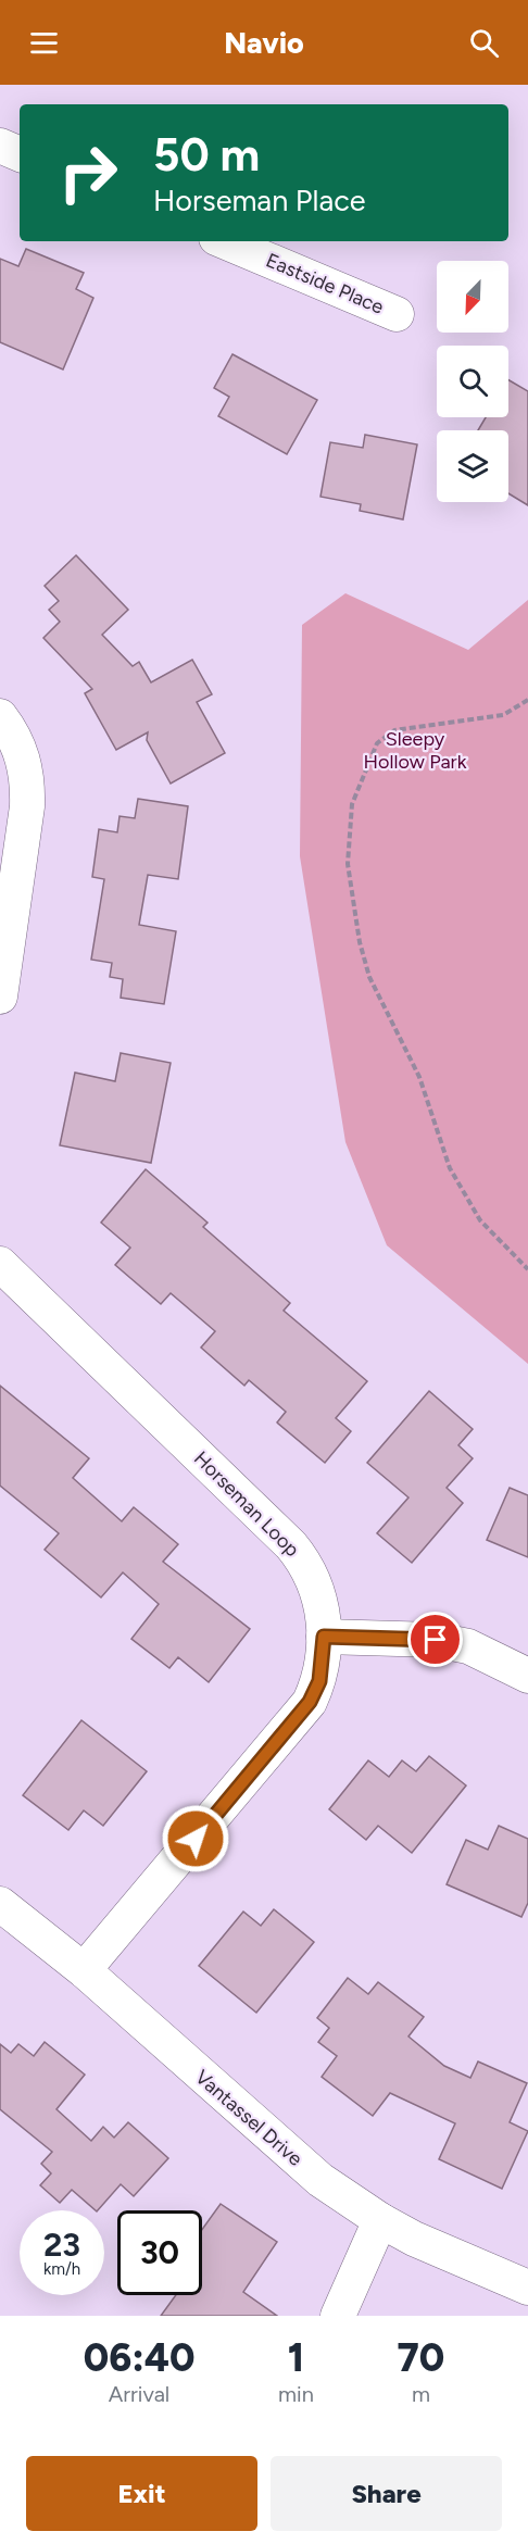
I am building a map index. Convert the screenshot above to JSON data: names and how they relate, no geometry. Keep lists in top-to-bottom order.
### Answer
{
  "streets": {
    "street": ["Eastside Place", "Horseman Loop", "Vantassel Drive"]
  },
  "crossings": [
    ["Horseman Loop", "Vantassel Drive"]
  ],
  "parks": ["Sleepy Hollow Park"],
  "north": "bottom left",
  "page": {
    "header": "Navio",
    "turn": ["50 m", "Horseman Place"],
    "speed": "23 km/h",
    "limit": "30",
    "eta": [
      "06:40",
      "Arrival",
      "1",
      "min",
      "70",
      "m"
    ],
    "buttons": ["Exit", "Share"]
  }
}
